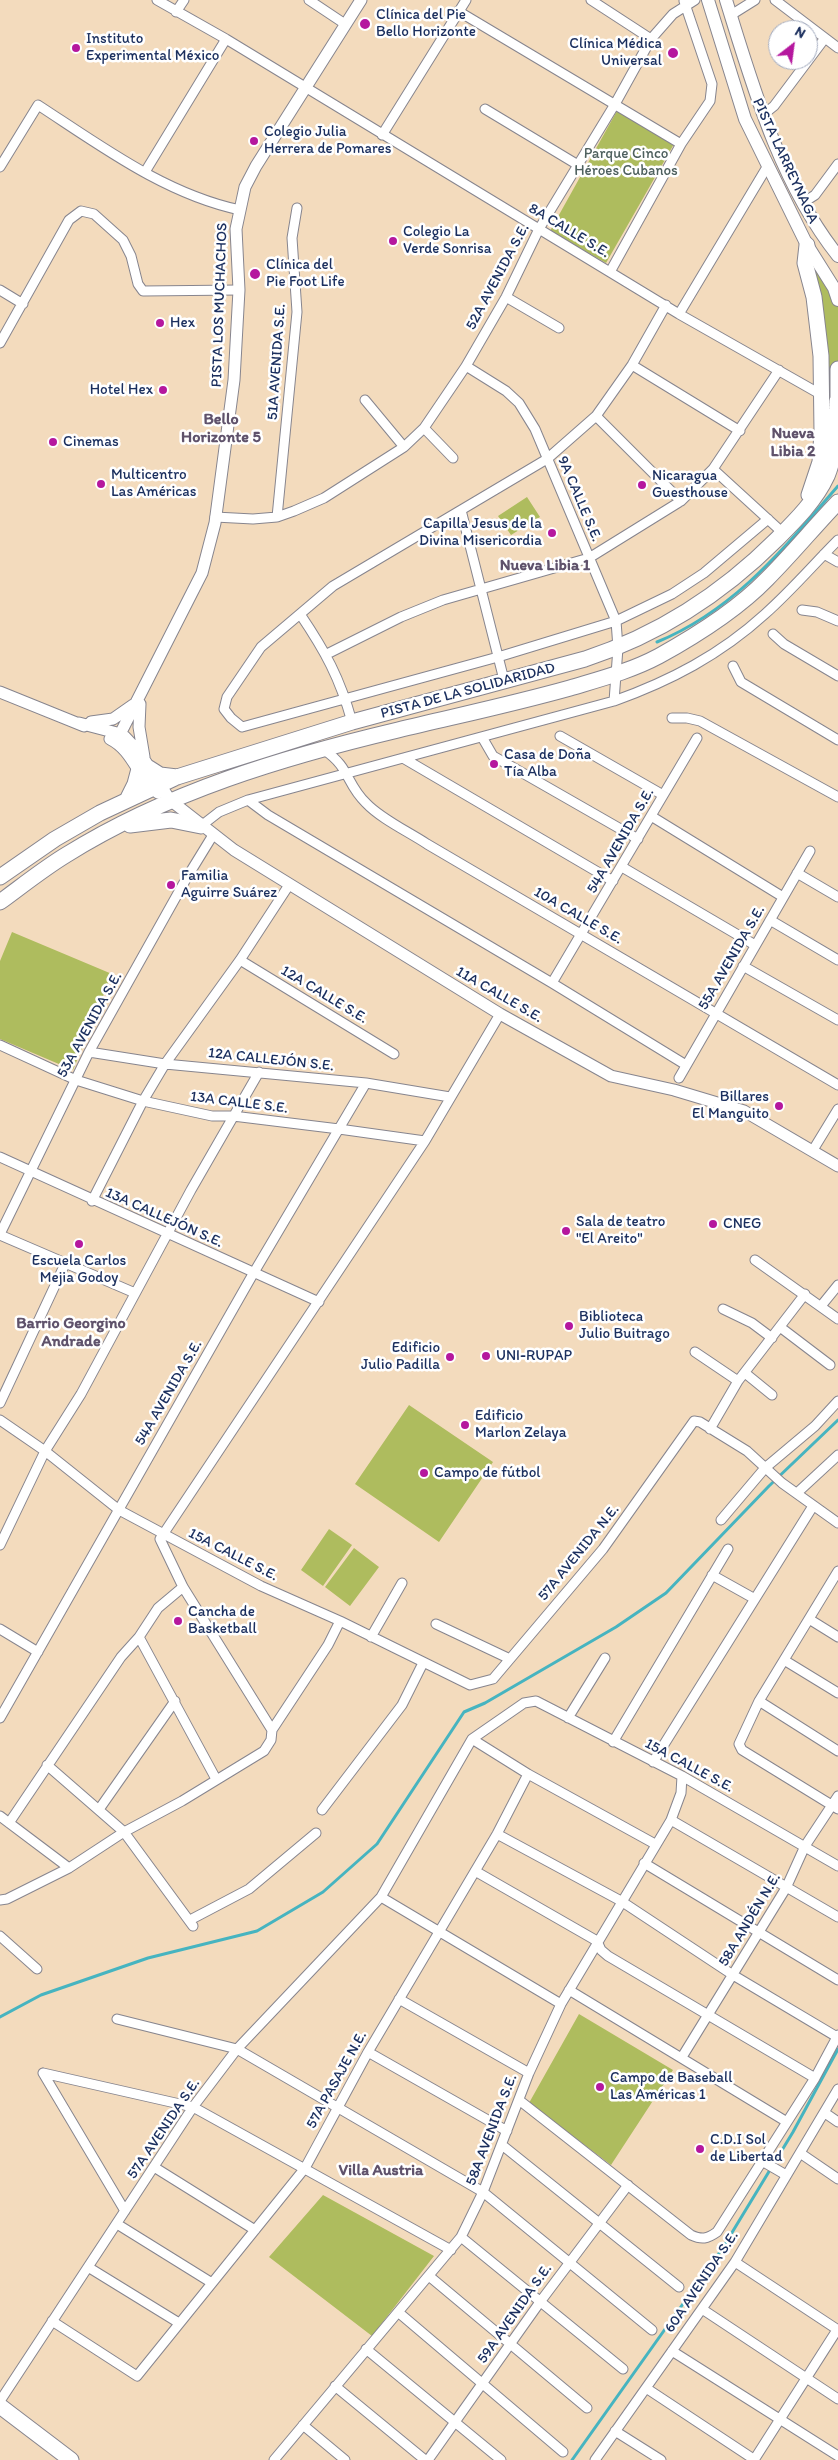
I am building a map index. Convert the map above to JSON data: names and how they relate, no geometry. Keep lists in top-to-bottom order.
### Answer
{
  "streets": {
    "main road": ["PISTA LARREYNAGA", "PISTA DE LA SOLIDARIDAD"],
    "street": [
      "8A CALLE S.E.",
      "52A AVENIDA S.E.",
      "PISTA LOS MUCHACHOS",
      "51A AVENIDA S.E.",
      "9A CALLE S.E.",
      "54A AVENIDA S.E.",
      "10A CALLE S.E.",
      "55A AVENIDA S.E.",
      "12A CALLE S.E.",
      "11A CALLE S.E.",
      "53A AVENIDA S.E.",
      "12A CALLEJÓN S.E.",
      "13A CALLE S.E.",
      "13A CALLEJÓN S.E.",
      "57A AVENIDA N.E.",
      "15A CALLE S.E.",
      "58A ANDÉN N.E.",
      "57A PASAJE N.E.",
      "57A AVENIDA S.E.",
      "58A AVENIDA S.E.",
      "60A AVENIDA S.E.",
      "59A AVENIDA S.E."
    ]
  },
  "crossings": [
    ["8A CALLE S.E.", "52A AVENIDA S.E."],
    ["8A CALLE S.E.", "PISTA LOS MUCHACHOS"],
    ["52A AVENIDA S.E.", "51A AVENIDA S.E."],
    ["52A AVENIDA S.E.", "9A CALLE S.E."],
    ["PISTA LOS MUCHACHOS", "11A CALLE S.E."],
    ["9A CALLE S.E.", "PISTA DE LA SOLIDARIDAD"],
    ["PISTA DE LA SOLIDARIDAD", "10A CALLE S.E."],
    ["PISTA DE LA SOLIDARIDAD", "11A CALLE S.E."],
    ["54A AVENIDA S.E.", "10A CALLE S.E."],
    ["54A AVENIDA S.E.", "12A CALLEJÓN S.E."],
    ["54A AVENIDA S.E.", "13A CALLE S.E."],
    ["54A AVENIDA S.E.", "13A CALLEJÓN S.E."],
    ["54A AVENIDA S.E.", "15A CALLE S.E."],
    ["10A CALLE S.E.", "55A AVENIDA S.E."],
    ["11A CALLE S.E.", "53A AVENIDA S.E."],
    ["53A AVENIDA S.E.", "12A CALLEJÓN S.E."],
    ["53A AVENIDA S.E.", "13A CALLE S.E."],
    ["53A AVENIDA S.E.", "13A CALLEJÓN S.E."],
    ["57A AVENIDA N.E.", "15A CALLE S.E."],
    ["15A CALLE S.E.", "58A ANDÉN N.E."],
    ["15A CALLE S.E.", "58A AVENIDA S.E."],
    ["57A PASAJE N.E.", "57A AVENIDA S.E."]
  ],
  "districts": [
    "Bello Horizonte 5",
    "Nueva Libia 2",
    "Nueva Libia 1",
    "Barrio Georgino Andrade",
    "Villa Austria"
  ],
  "parks": ["Parque Cinco Héroes Cubanos"],
  "places": [
    "Clínica del Pie Bello Horizonte",
    "Instituto Experimental México",
    "Clínica Médica Universal",
    "Colegio Julia Herrera de Pomares",
    "Colegio La Verde Sonrisa",
    "Clínica del Pie Foot Life",
    "Hex",
    "Hotel Hex",
    "Cinemas",
    "Multicentro Las Américas",
    "Nicaragua Guesthouse",
    "Capilla Jesus de la Divina Misericordia",
    "Casa de Doña Tía Alba",
    "Familia Aguirre Suárez",
    "Billares El Manguito",
    "CNEG",
    "Sala de teatro \"El Areito\"",
    "Escuela Carlos Mejia Godoy",
    "Biblioteca Julio Buitrago",
    "UNI-RUPAP",
    "Edificio Julio Padilla",
    "Edificio Marlon Zelaya",
    "Campo de fútbol",
    "Cancha de Basketball",
    "Campo de Baseball Las Américas 1",
    "C.D.I Sol de Libertad"
  ],
  "north": "top right"
}
